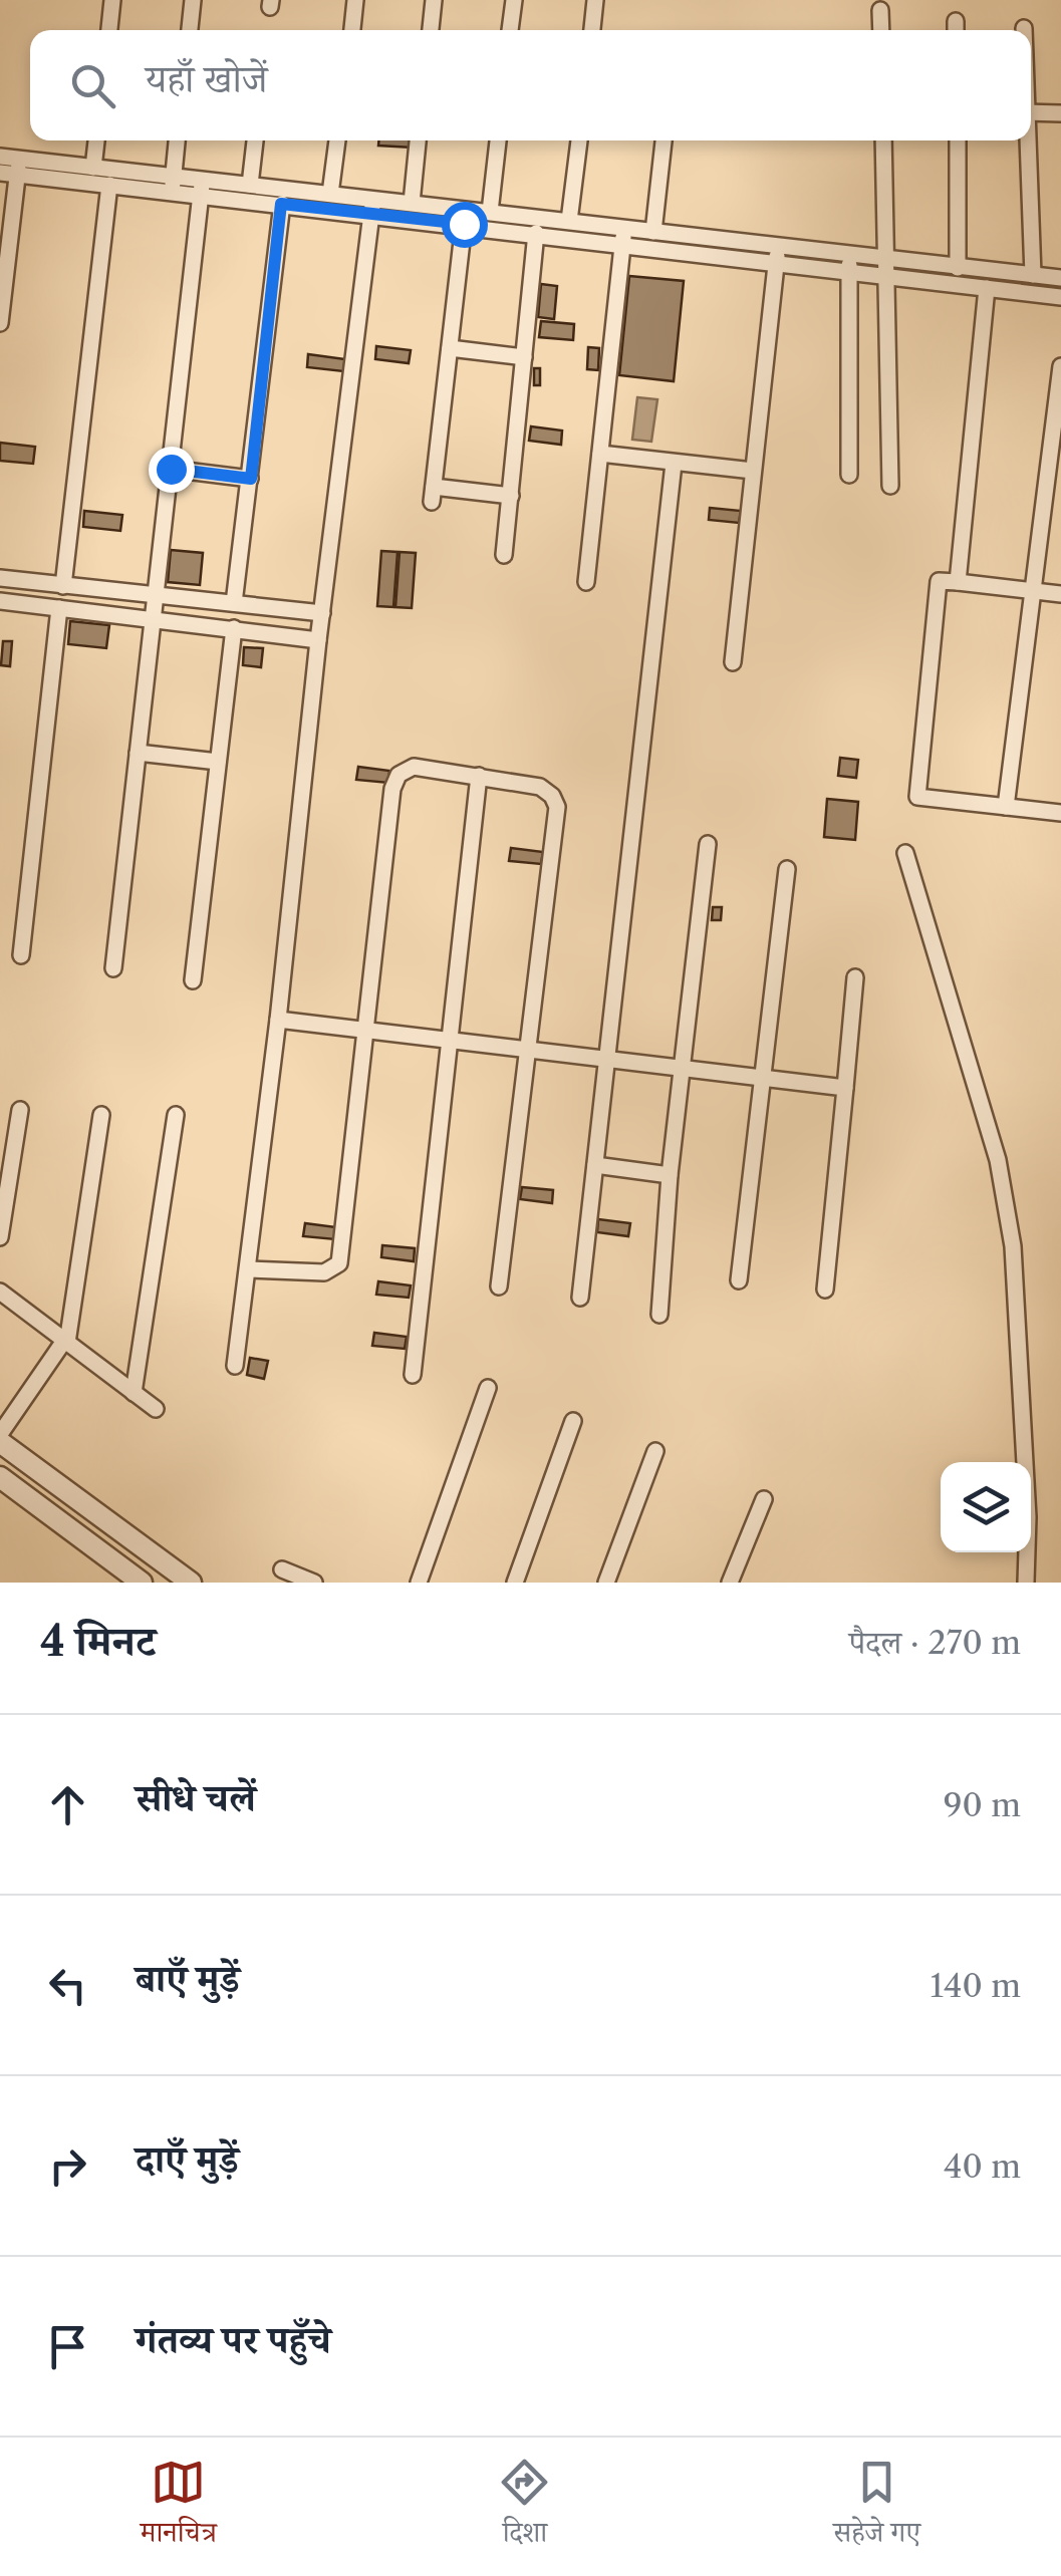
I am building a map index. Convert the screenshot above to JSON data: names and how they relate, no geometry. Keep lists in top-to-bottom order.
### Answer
{
  "page": {
    "search": "यहाँ खोजें",
    "heading": ["4 मिनट", "पैदल · 270 m"],
    "list": [
      ["सीधे चलें", "90 m"],
      ["बाएँ मुड़ें", "140 m"],
      ["दाएँ मुड़ें", "40 m"],
      "गंतव्य पर पहुँचे"
    ],
    "nav": ["मानचित्र", "दिशा", "सहेजे गए"]
  }
}
